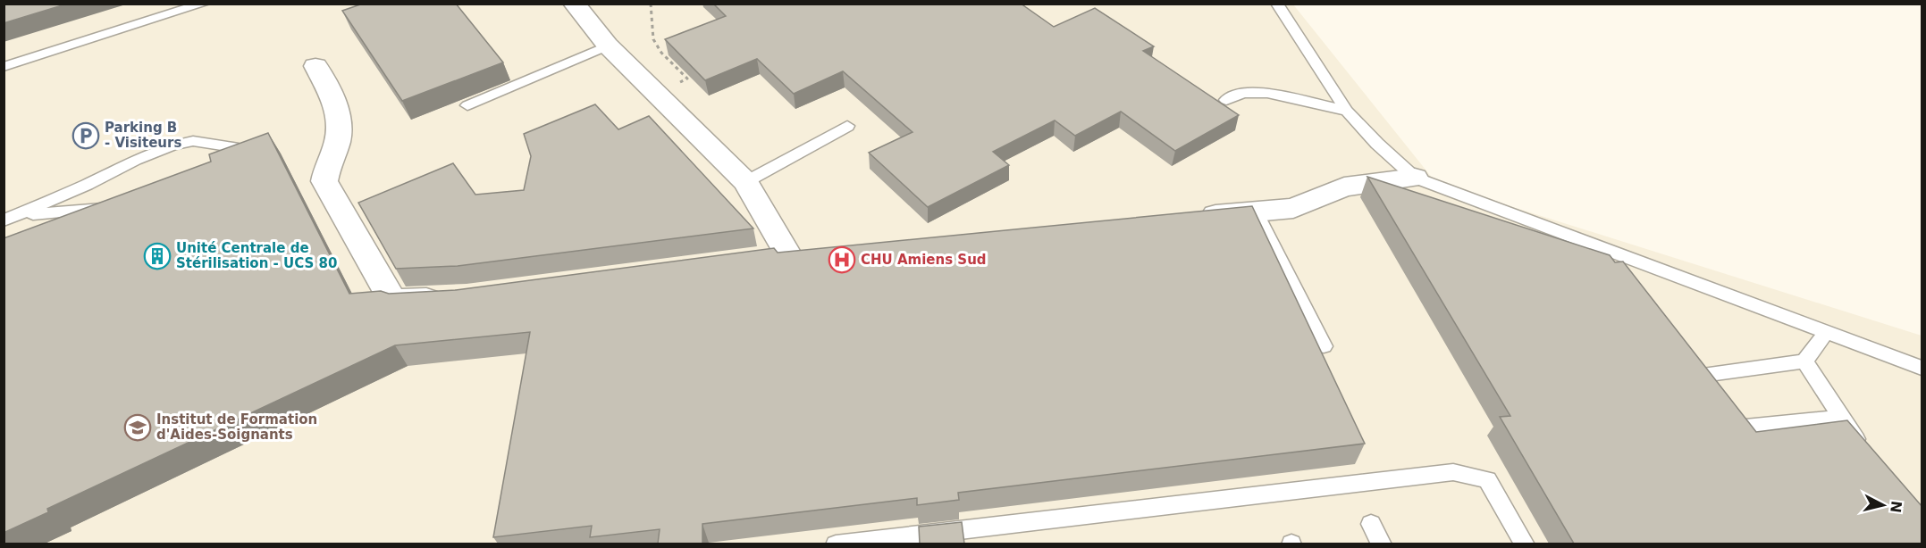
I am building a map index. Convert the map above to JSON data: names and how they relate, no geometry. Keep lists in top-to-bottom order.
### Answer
{
  "places": {
    "parking": ["Parking B - Visiteurs"],
    "building": ["Unité Centrale de Stérilisation - UCS 80"],
    "hospital": ["CHU Amiens Sud"],
    "school or university": ["Institut de Formation d'Aides-Soignants"]
  },
  "north": "right"
}
